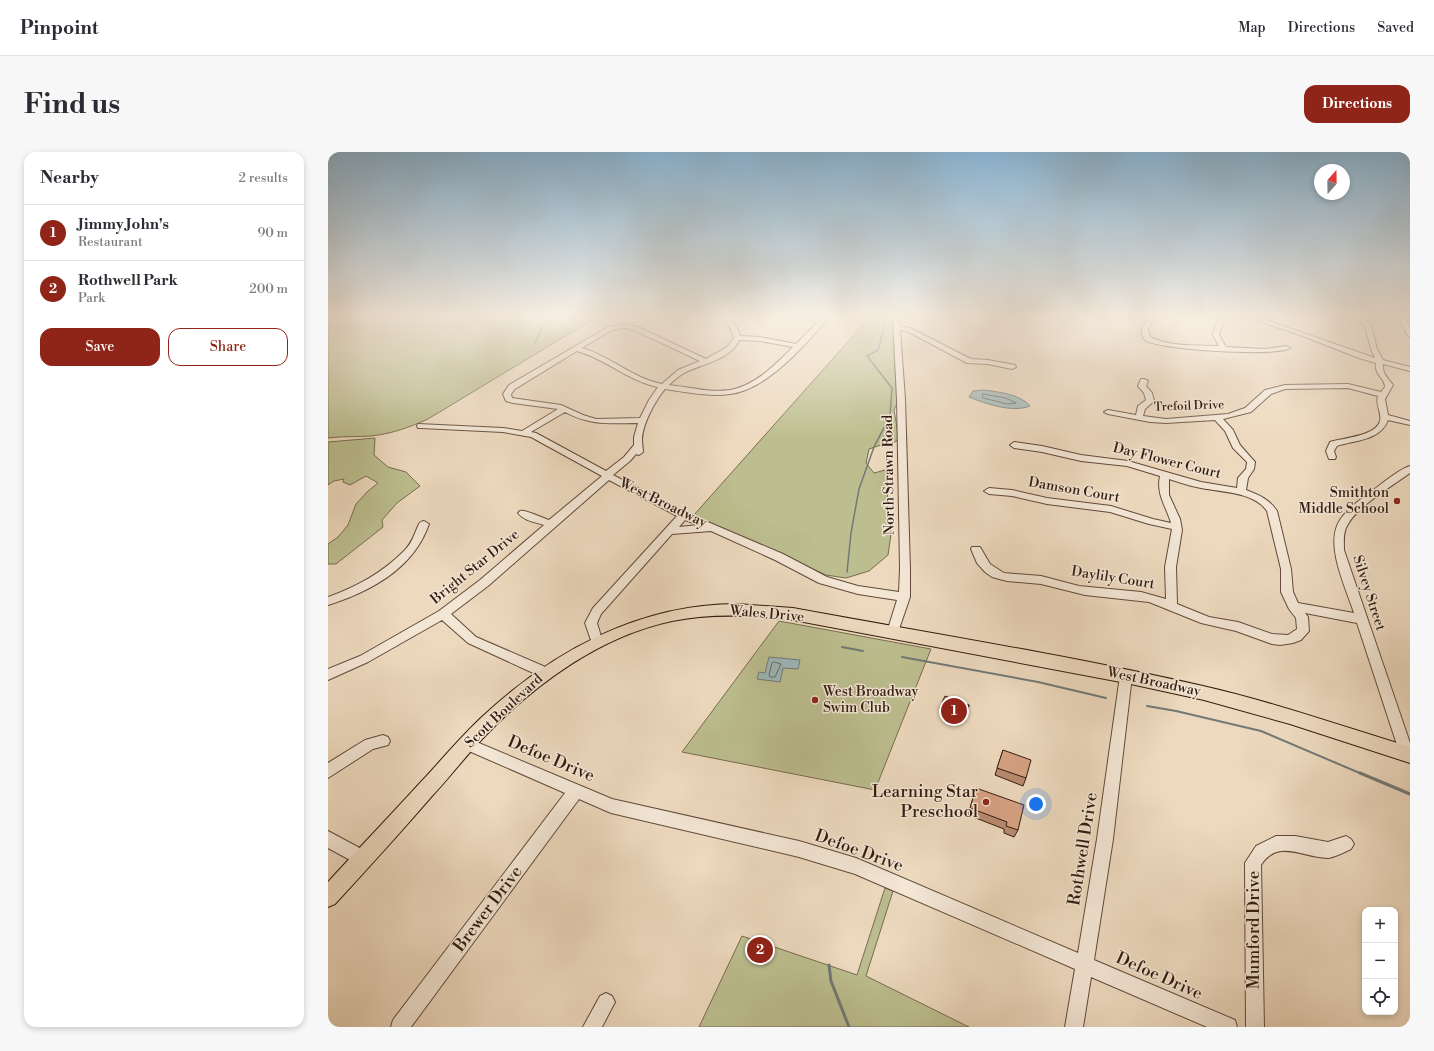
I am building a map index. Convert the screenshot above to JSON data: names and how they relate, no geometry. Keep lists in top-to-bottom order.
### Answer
{
  "streets": {
    "main road": ["West Broadway", "Wales Drive", "Scott Boulevard"],
    "street": [
      "Trefoil Drive",
      "Day Flower Court",
      "North Strawn Road",
      "Damson Court",
      "Bright Star Drive",
      "Daylily Court",
      "Silvey Street",
      "Defoe Drive",
      "Rothwell Drive",
      "Brewer Drive",
      "Mumford Drive"
    ]
  },
  "crossings": [
    ["Day Flower Court", "Daylily Court"],
    ["North Strawn Road", "West Broadway"],
    ["North Strawn Road", "Wales Drive"],
    ["West Broadway", "Bright Star Drive"],
    ["West Broadway", "Silvey Street"],
    ["West Broadway", "Wales Drive"],
    ["West Broadway", "Rothwell Drive"],
    ["Wales Drive", "Scott Boulevard"],
    ["Scott Boulevard", "Defoe Drive"],
    ["Defoe Drive", "Rothwell Drive"],
    ["Defoe Drive", "Brewer Drive"]
  ],
  "places": ["Smithton Middle School", "West Broadway Swim Club", "Learning Star Preschool"],
  "north": "top",
  "page": {
    "header": "Pinpoint",
    "nav": ["Map", "Directions", "Saved"],
    "buttons": [
      "Directions",
      ["Save", "Share"]
    ],
    "title": "Find us",
    "heading": ["Nearby", "2 results"],
    "list": [
      {
        "mark": "1",
        "name": "Jimmy John's",
        "note": "Restaurant",
        "value": "90 m"
      },
      {
        "mark": "2",
        "name": "Rothwell Park",
        "note": "Park",
        "value": "200 m"
      }
    ],
    "pins": ["1", "2"],
    "map_buttons": ["+", "−"]
  }
}
